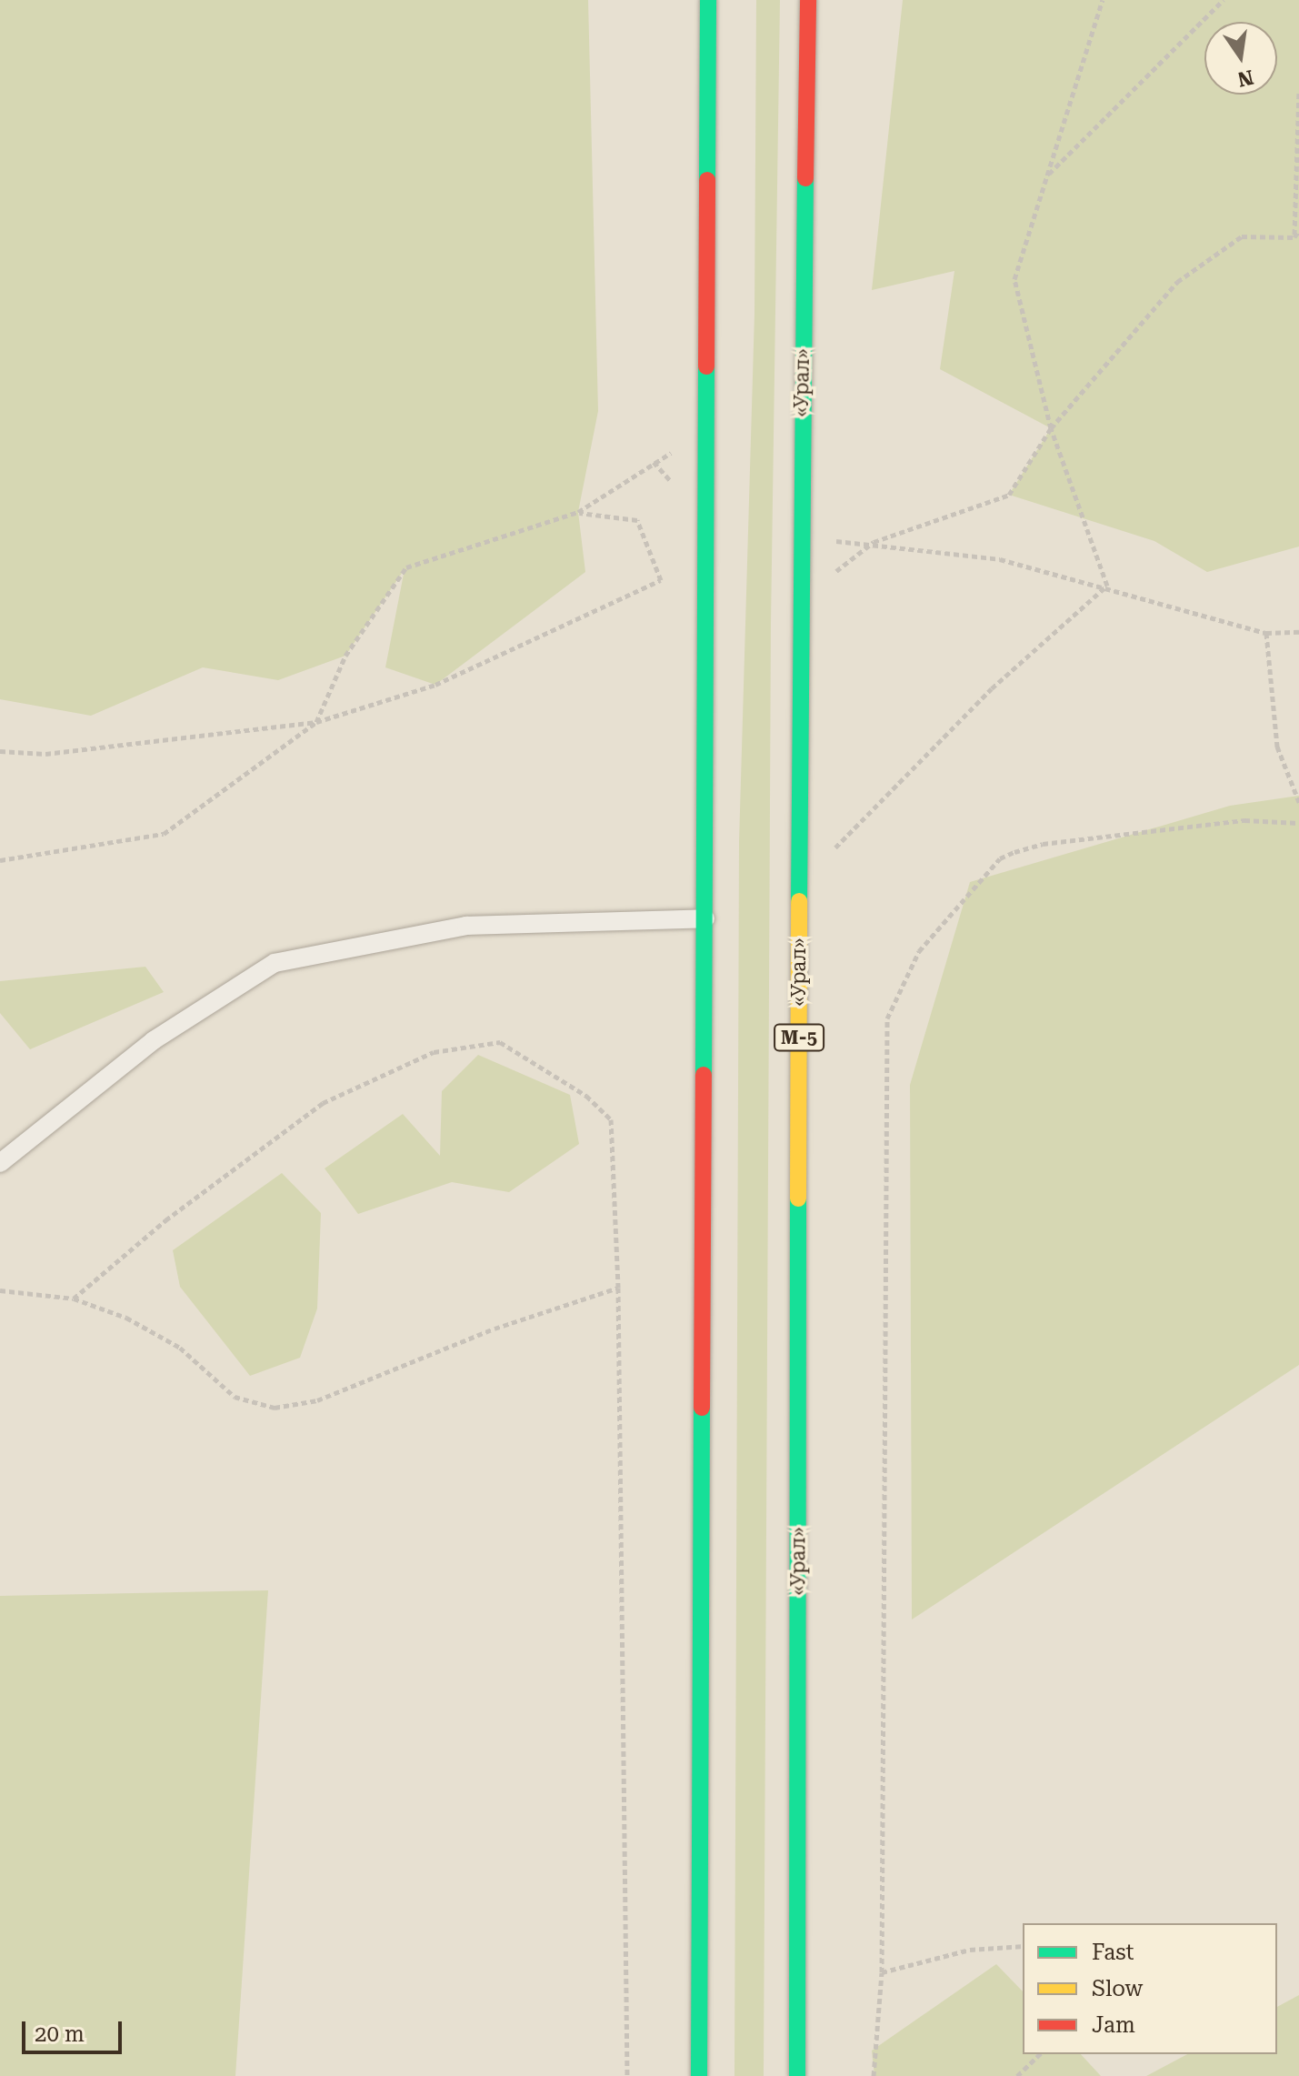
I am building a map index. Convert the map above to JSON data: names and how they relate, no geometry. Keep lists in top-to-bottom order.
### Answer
{
  "streets": {
    "main road": ["«Урал»", "М-5"]
  },
  "legend": ["Fast", "Slow", "Jam"],
  "scale_bar": "20 m",
  "north": "bottom"
}
